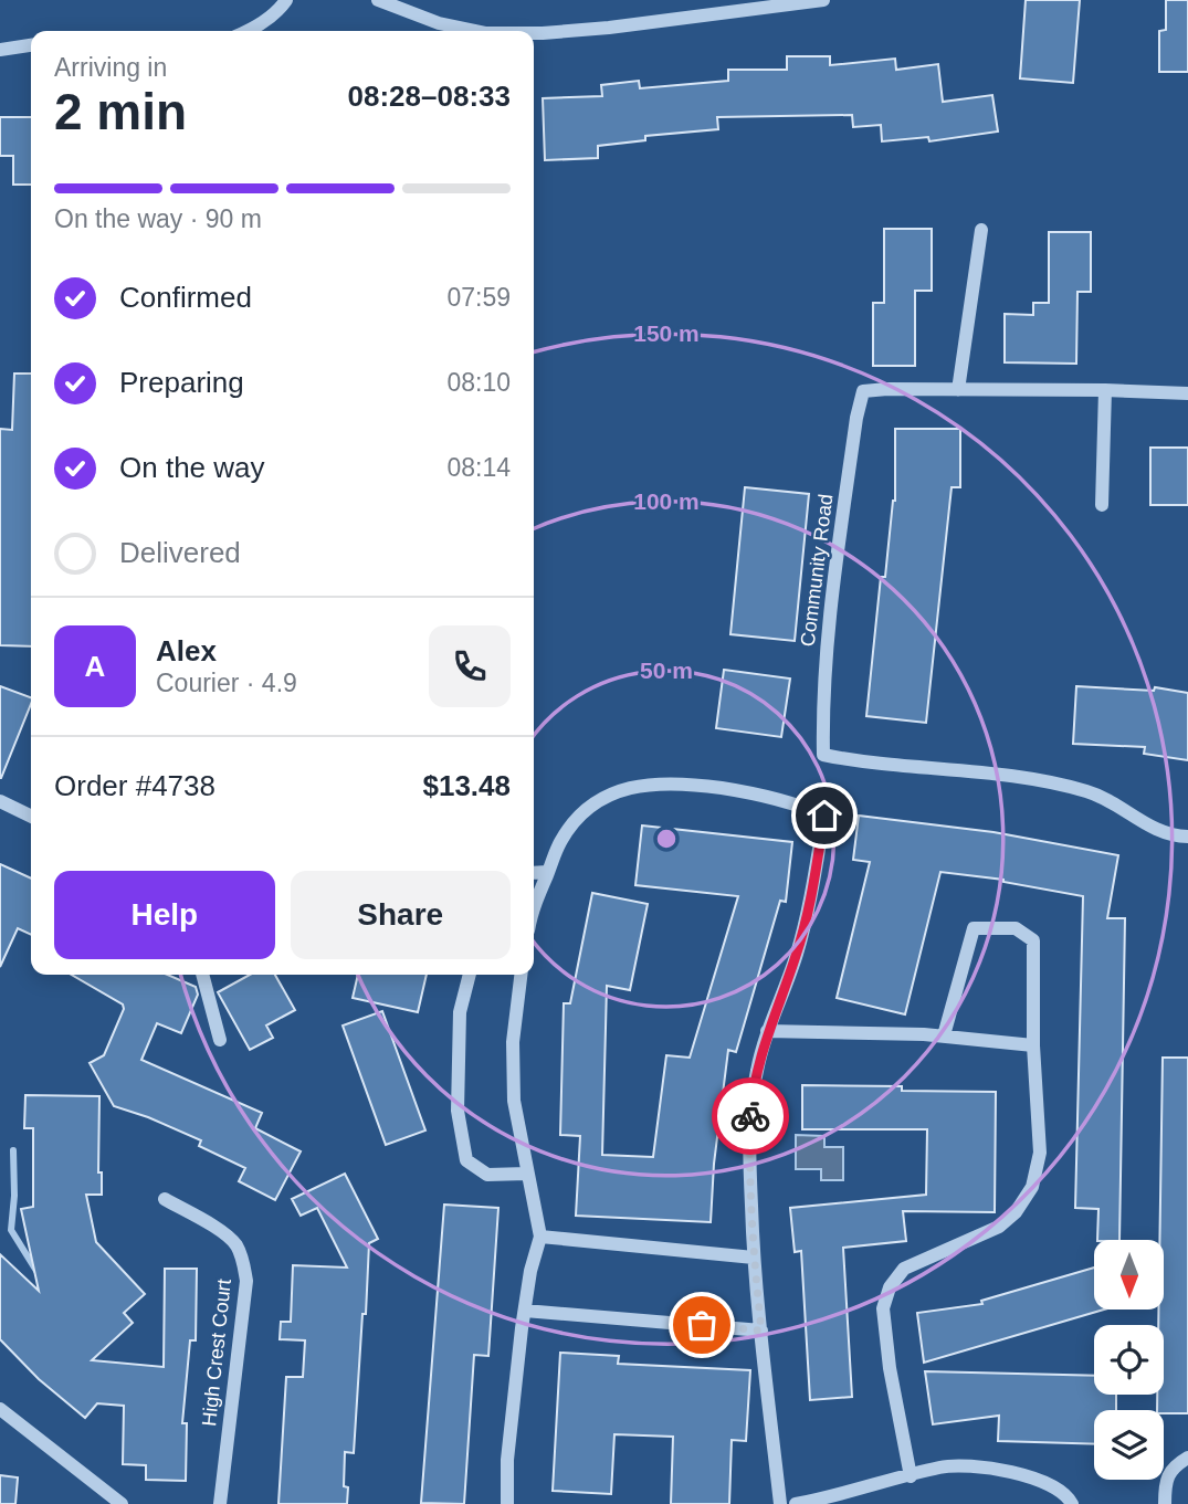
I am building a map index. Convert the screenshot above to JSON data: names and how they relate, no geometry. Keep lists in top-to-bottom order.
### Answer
{
  "streets": {
    "street": ["Community Road", "High Crest Court"]
  },
  "north": "bottom",
  "page": {
    "heading": ["2 min", "Arriving in", "08:28–08:33"],
    "panel": [
      "Alex",
      "Courier · 4.9",
      "Order #4738",
      "$13.48"
    ],
    "bar": "On the way · 90 m",
    "list": [
      ["Confirmed", "07:59"],
      ["Preparing", "08:10"],
      ["On the way", "08:14"],
      "Delivered"
    ],
    "round": "A",
    "buttons": ["Help", "Share"]
  },
  "rings": ["150 m", "100 m", "50 m"]
}
